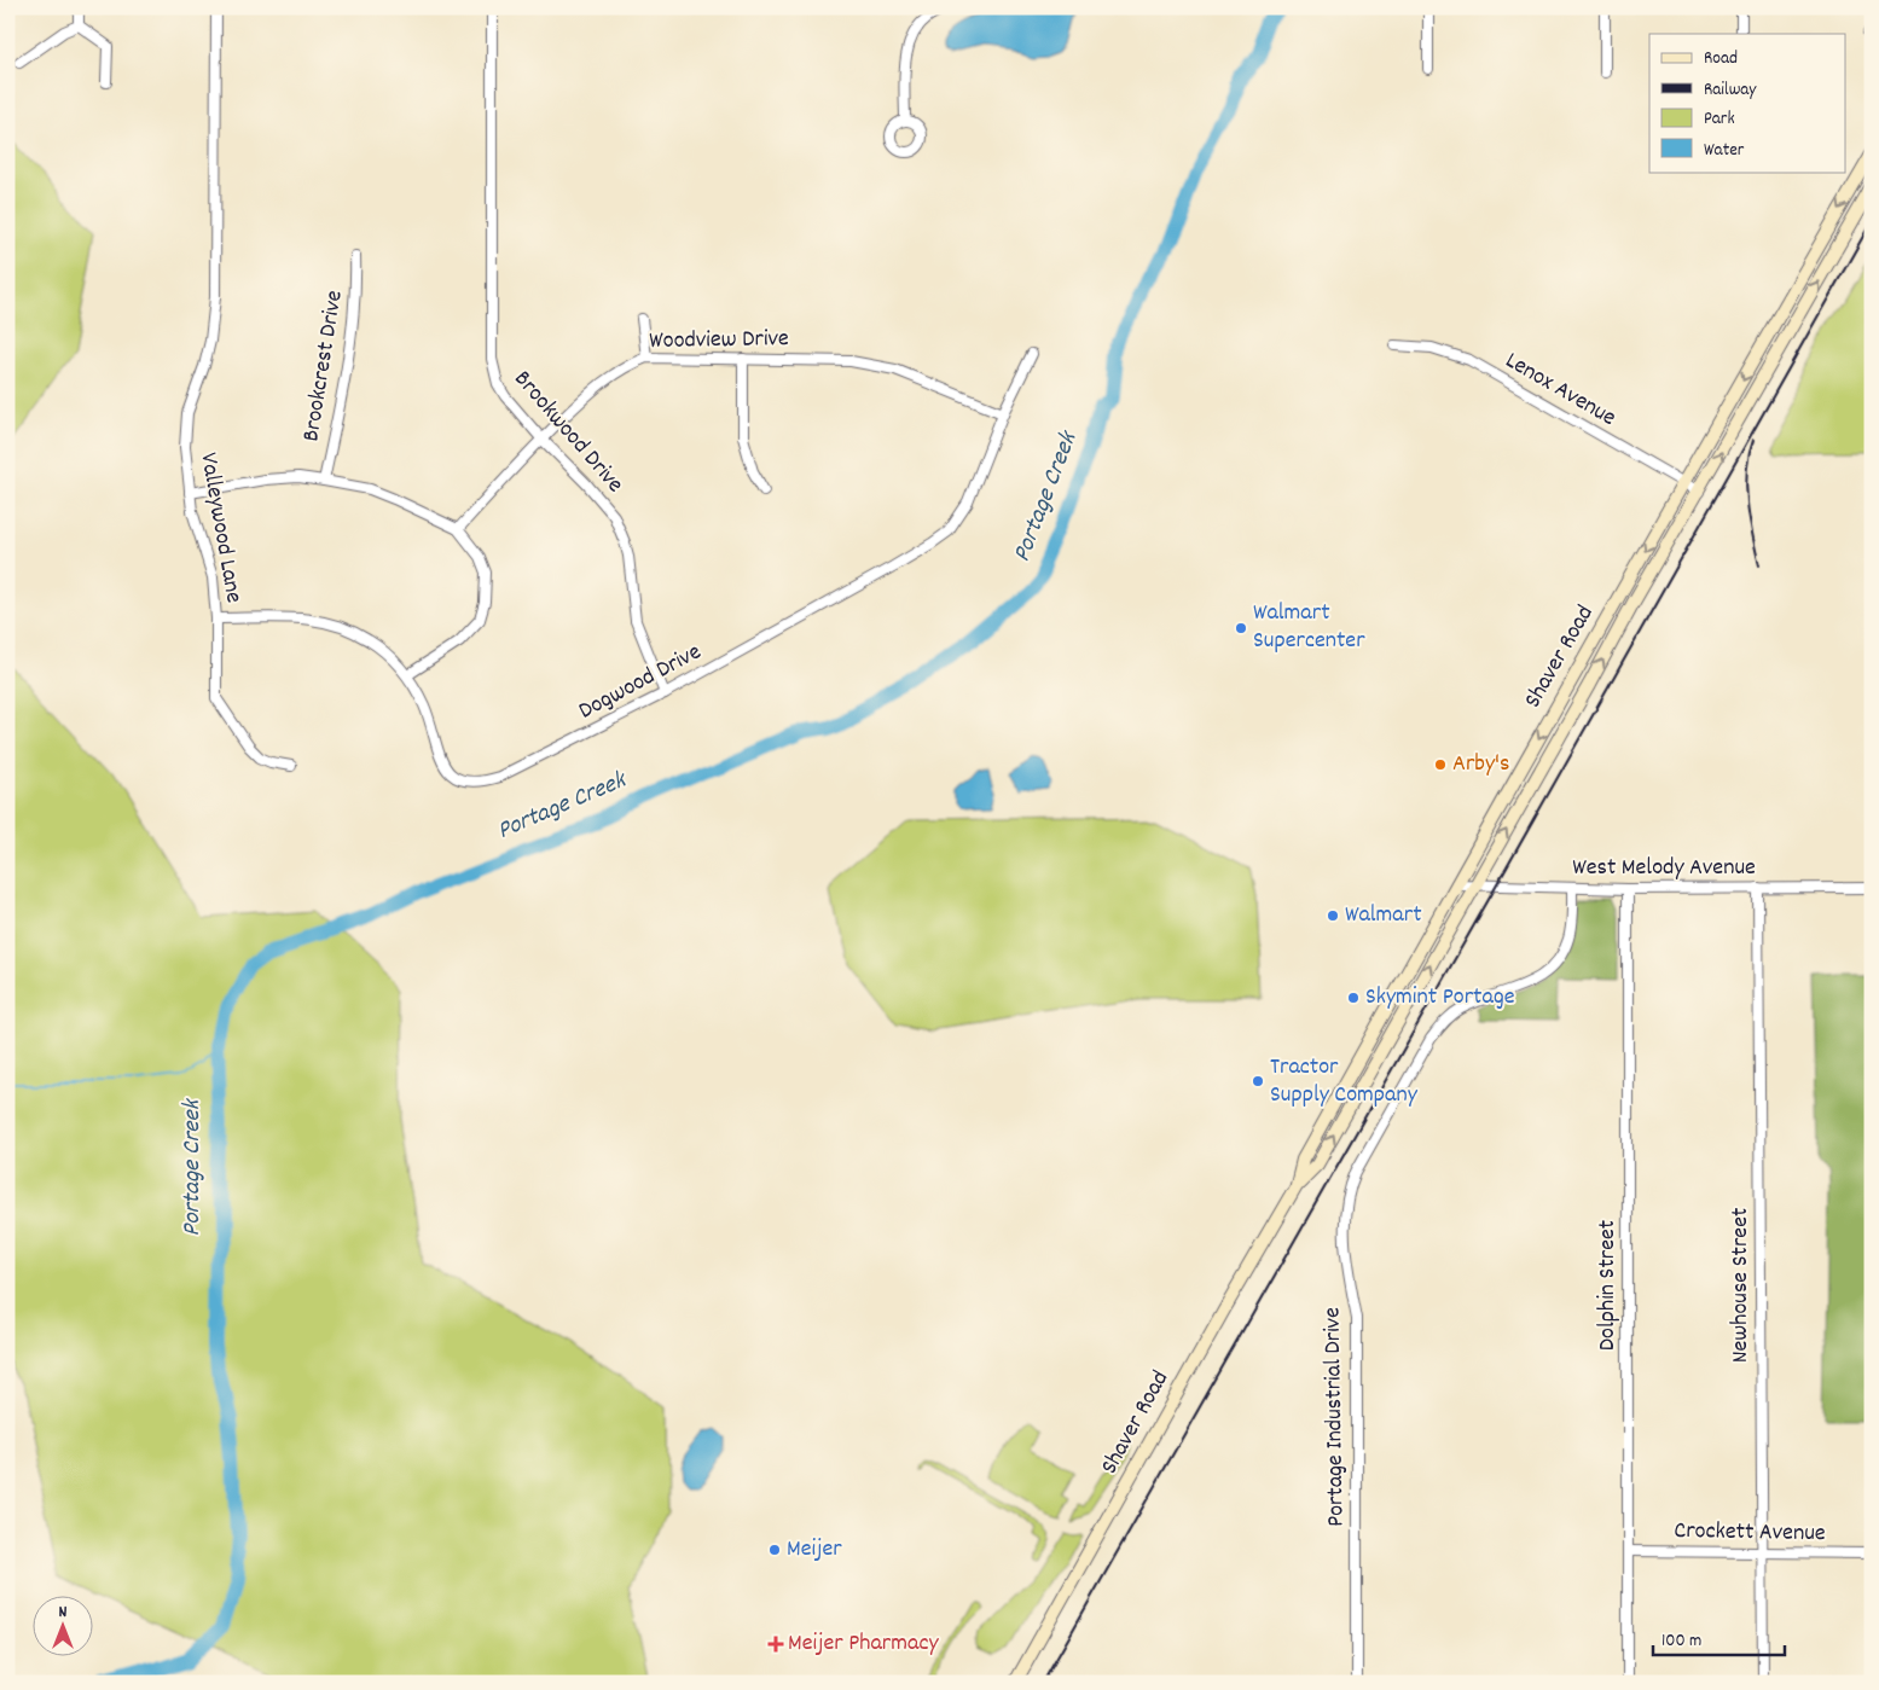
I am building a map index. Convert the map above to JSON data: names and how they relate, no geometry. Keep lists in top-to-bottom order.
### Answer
{
  "streets": {
    "main road": ["Shaver Road"],
    "street": [
      "Woodview Drive",
      "Brookcrest Drive",
      "Lenox Avenue",
      "Brookwood Drive",
      "Valleywood Lane",
      "Dogwood Drive",
      "West Melody Avenue",
      "Dolphin Street",
      "Newhouse Street",
      "Portage Industrial Drive",
      "Crockett Avenue"
    ]
  },
  "crossings": [
    ["Woodview Drive", "Brookwood Drive"],
    ["Woodview Drive", "Dogwood Drive"],
    ["Lenox Avenue", "Shaver Road"],
    ["Brookwood Drive", "Dogwood Drive"],
    ["Valleywood Lane", "Dogwood Drive"],
    ["Shaver Road", "West Melody Avenue"],
    ["West Melody Avenue", "Dolphin Street"],
    ["West Melody Avenue", "Newhouse Street"],
    ["West Melody Avenue", "Portage Industrial Drive"],
    ["Dolphin Street", "Crockett Avenue"],
    ["Newhouse Street", "Crockett Avenue"]
  ],
  "water": ["Portage Creek"],
  "places": {
    "other": [
      "Walmart Supercenter",
      "Arby's",
      "Walmart",
      "Skymint Portage",
      "Tractor Supply Company",
      "Meijer"
    ],
    "health": ["Meijer Pharmacy"]
  },
  "legend": [
    "Road",
    "Railway",
    "Park",
    "Water"
  ],
  "scale_bar": "100 m",
  "north": "top"
}
